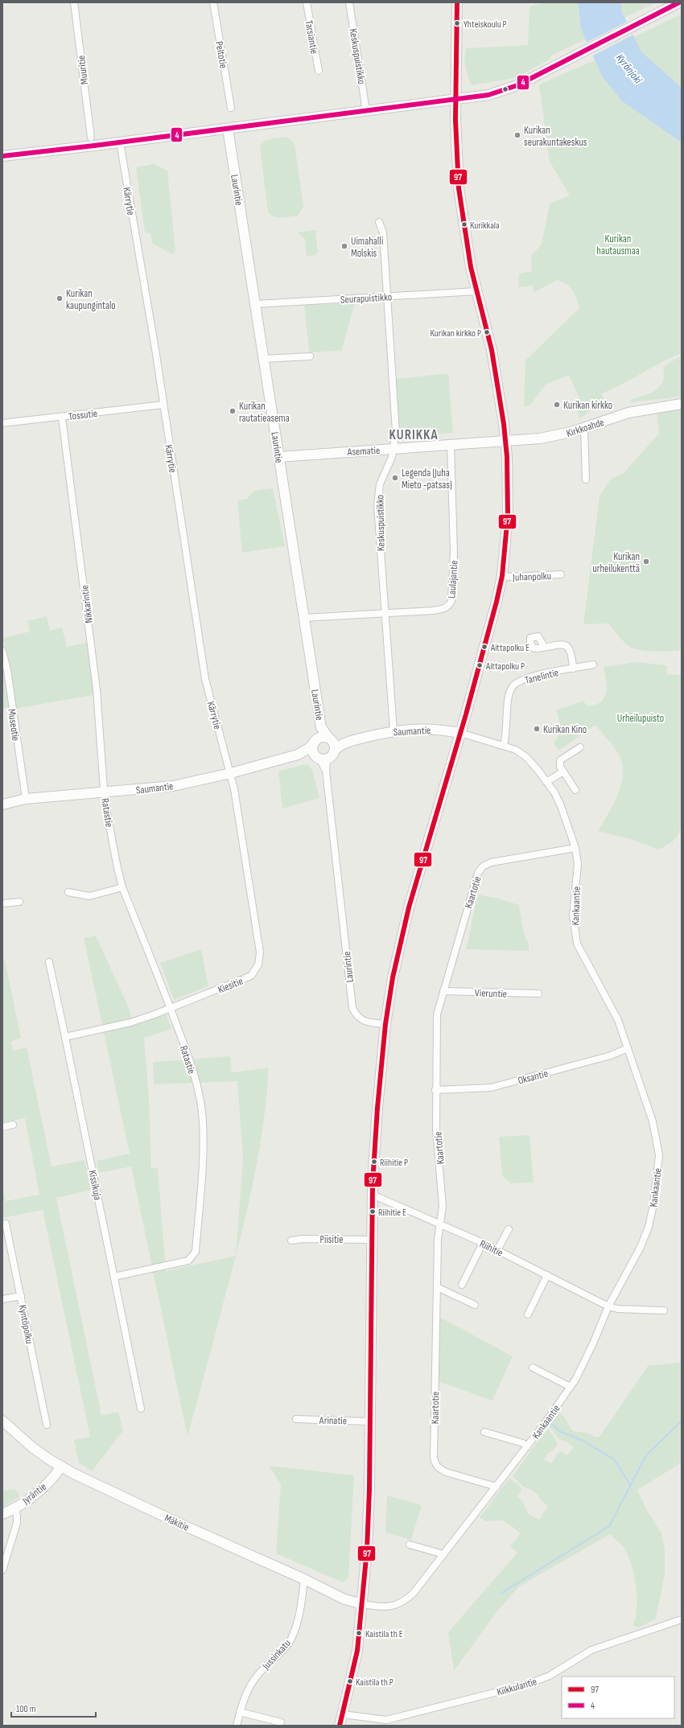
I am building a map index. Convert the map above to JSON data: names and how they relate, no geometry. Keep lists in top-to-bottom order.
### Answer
{
  "streets": {
    "street": [
      "Tarsiantie",
      "Peltotie",
      "Keskuspuistikko",
      "Muuritie",
      "Laurintie",
      "Kärrytie",
      "Seurapuistikko",
      "Tossutie",
      "Kirkkoahde",
      "Asematie",
      "Juhanpolku",
      "Laulajantie",
      "Nikkarintie",
      "Tanelintie",
      "Museotie",
      "Saumantie",
      "Ratastie",
      "Kaartotie",
      "Kankaantie",
      "Kiesitie",
      "Vieruntie",
      "Oksantie",
      "Kissikuja",
      "Piisitie",
      "Riihitie",
      "Kyntöpolku",
      "Arinatie",
      "Jyräntie",
      "Mäkitie",
      "Jussinkatu",
      "Kiikkulantie"
    ]
  },
  "crossings": [
    ["Keskuspuistikko", "Seurapuistikko"],
    ["Keskuspuistikko", "Asematie"],
    ["Keskuspuistikko", "Laulajantie"],
    ["Keskuspuistikko", "Saumantie"],
    ["Laurintie", "Seurapuistikko"],
    ["Laurintie", "Asematie"],
    ["Laurintie", "Laulajantie"],
    ["Laurintie", "Saumantie"],
    ["Kärrytie", "Tossutie"],
    ["Kärrytie", "Saumantie"],
    ["Kärrytie", "Kiesitie"],
    ["Tossutie", "Nikkarintie"],
    ["Kirkkoahde", "Asematie"],
    ["Asematie", "Laulajantie"],
    ["Nikkarintie", "Saumantie"],
    ["Nikkarintie", "Ratastie"],
    ["Tanelintie", "Kankaantie"],
    ["Museotie", "Saumantie"],
    ["Saumantie", "Ratastie"],
    ["Saumantie", "Kankaantie"],
    ["Saumantie", "Kiesitie"],
    ["Ratastie", "Kiesitie"],
    ["Ratastie", "Kissikuja"],
    ["Kaartotie", "Kankaantie"],
    ["Kaartotie", "Vieruntie"],
    ["Kaartotie", "Oksantie"],
    ["Kaartotie", "Riihitie"],
    ["Kankaantie", "Oksantie"],
    ["Kankaantie", "Riihitie"],
    ["Kankaantie", "Mäkitie"],
    ["Kiesitie", "Kissikuja"],
    ["Jyräntie", "Mäkitie"],
    ["Mäkitie", "Jussinkatu"]
  ],
  "districts": ["KURIKKA"],
  "water": ["Kyrönjoki"],
  "parks": ["Kurikan hautausmaa", "Urheilupuisto"],
  "places": [
    "Yhteiskoulu P",
    "Kurikan seurakuntakeskus",
    "Kurikkala",
    "Uimahalli Molskis",
    "Kurikan kaupungintalo",
    "Kurikan kirkko P",
    "Kurikan kirkko",
    "Kurikan rautatieasema",
    "Legenda (Juha Mieto -patsas)",
    "Kurikan urheilukenttä",
    "Aittapolku E",
    "Aittapolku P",
    "Kurikan Kino",
    "Riihitie P",
    "Riihitie E",
    "Kaistila th E",
    "Kaistila th P"
  ],
  "lines": ["transit line 97", "transit line 4"],
  "legend": ["97", "4"],
  "scale_bar": "100 m"
}
